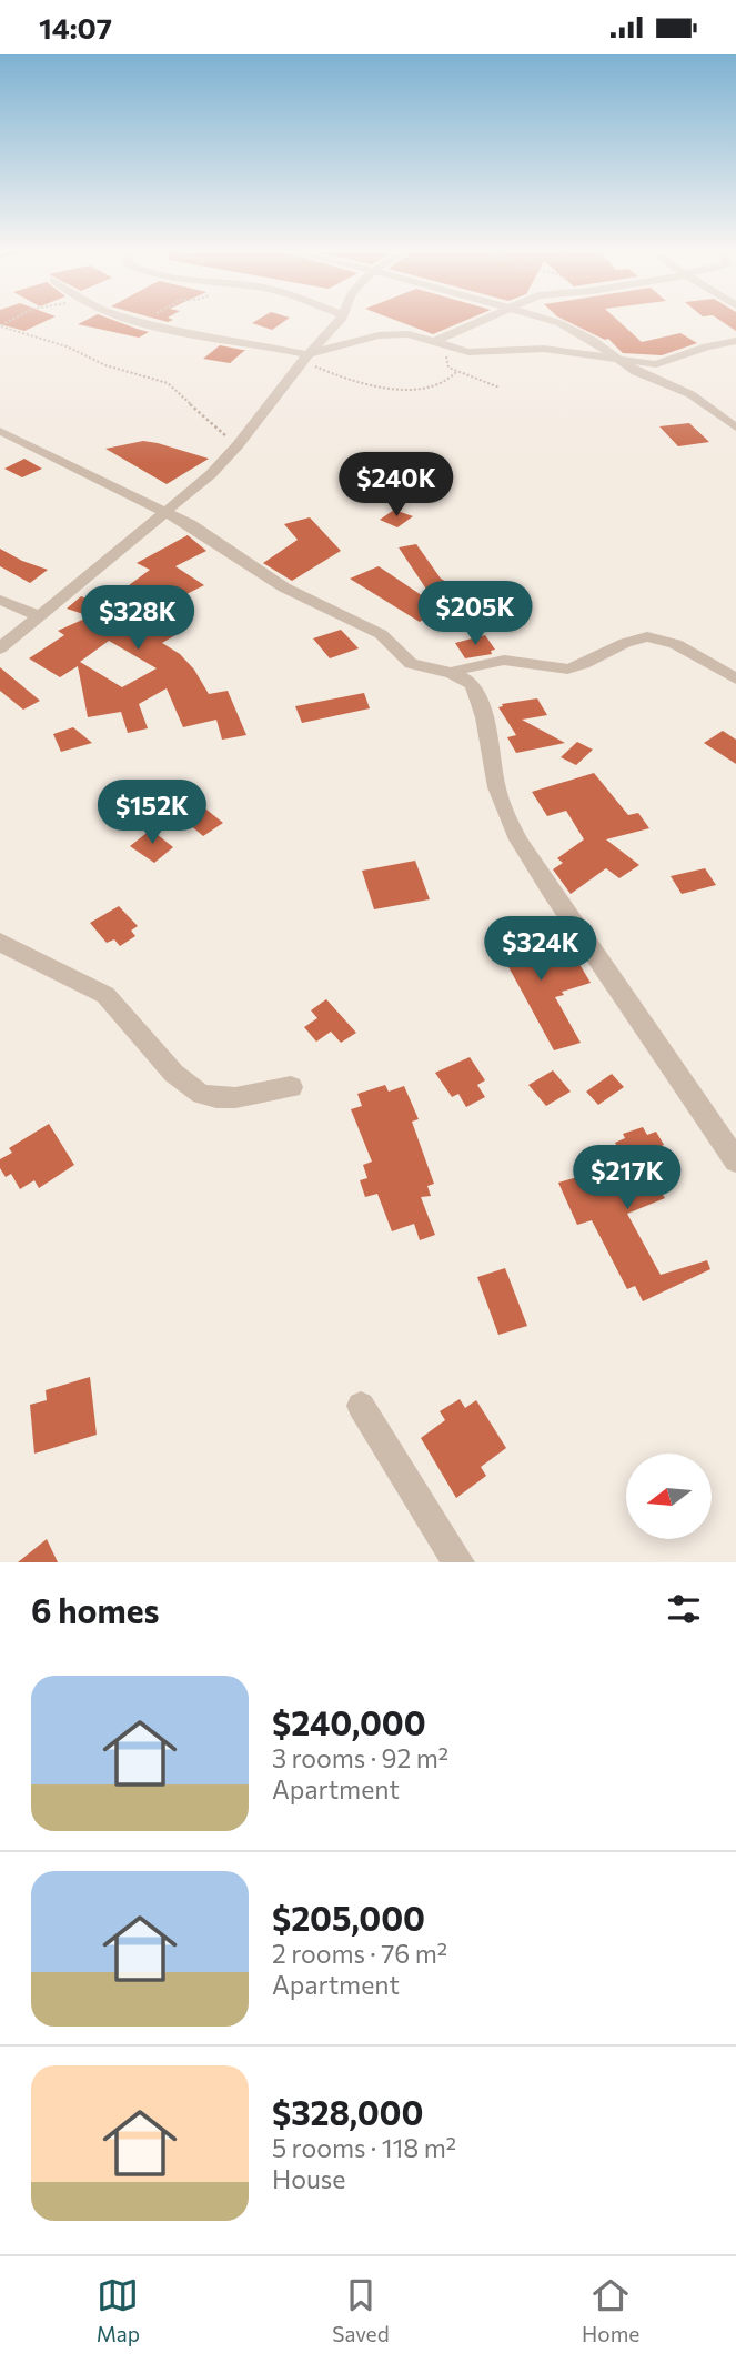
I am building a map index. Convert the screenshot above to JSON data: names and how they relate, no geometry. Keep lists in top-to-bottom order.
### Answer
{
  "north": "left",
  "page": {
    "status": "14:07",
    "price": [
      "$240K",
      "$205K",
      "$328K",
      "$152K",
      "$324K",
      "$217K"
    ],
    "heading": "6 homes",
    "list": [
      {
        "name": "$240,000",
        "note": "3 rooms · 92 m² · Apartment"
      },
      {
        "name": "$205,000",
        "note": "2 rooms · 76 m² · Apartment"
      },
      {
        "name": "$328,000",
        "note": "5 rooms · 118 m² · House"
      }
    ],
    "tabs": ["Map", "Saved", "Home"]
  }
}
